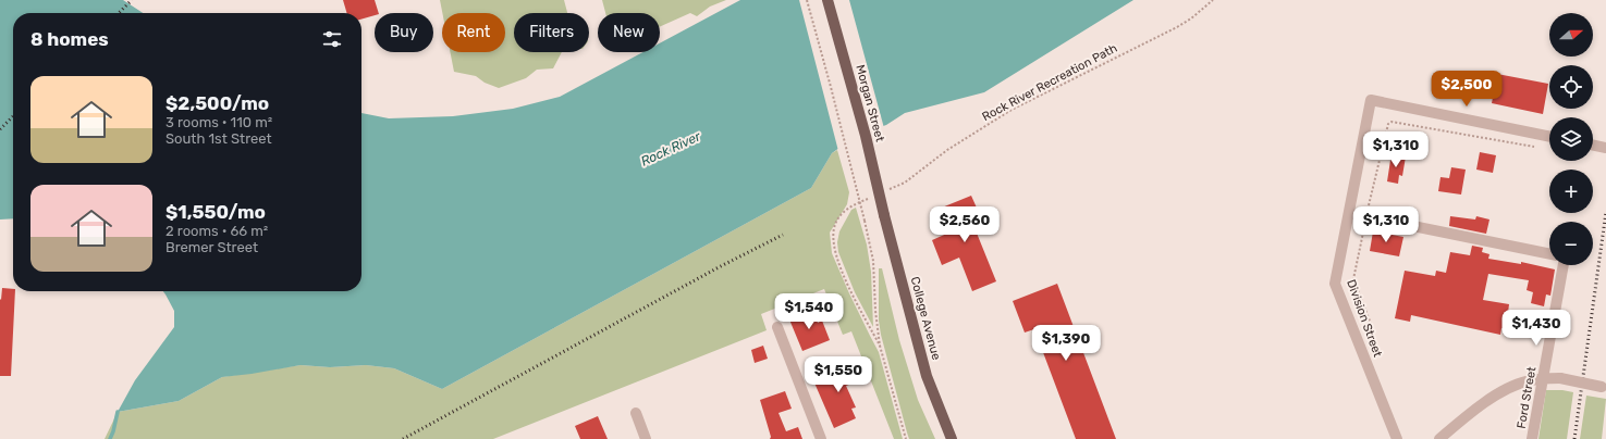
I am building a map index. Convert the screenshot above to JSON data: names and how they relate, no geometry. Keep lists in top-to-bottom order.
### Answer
{
  "streets": {
    "main road": ["Morgan Street", "College Avenue"],
    "street": ["Division Street", "Ford Street"],
    "path": ["Rock River Recreation Path"]
  },
  "crossings": [
    ["Morgan Street", "College Avenue"]
  ],
  "water": ["Rock River"],
  "north": "right",
  "page": {
    "map_buttons": ["+", "−"],
    "chip": [
      "Buy",
      "Rent",
      "Filters",
      "New"
    ],
    "heading": "8 homes",
    "list": [
      {
        "name": "$2,500/mo",
        "note": "3 rooms · 110 m² · South 1st Street"
      },
      {
        "name": "$1,550/mo",
        "note": "2 rooms · 66 m² · Bremer Street"
      }
    ],
    "price": [
      "$2,500",
      "$1,310",
      "$2,560",
      "$1,310",
      "$1,540",
      "$1,430",
      "$1,390",
      "$1,550"
    ]
  }
}
